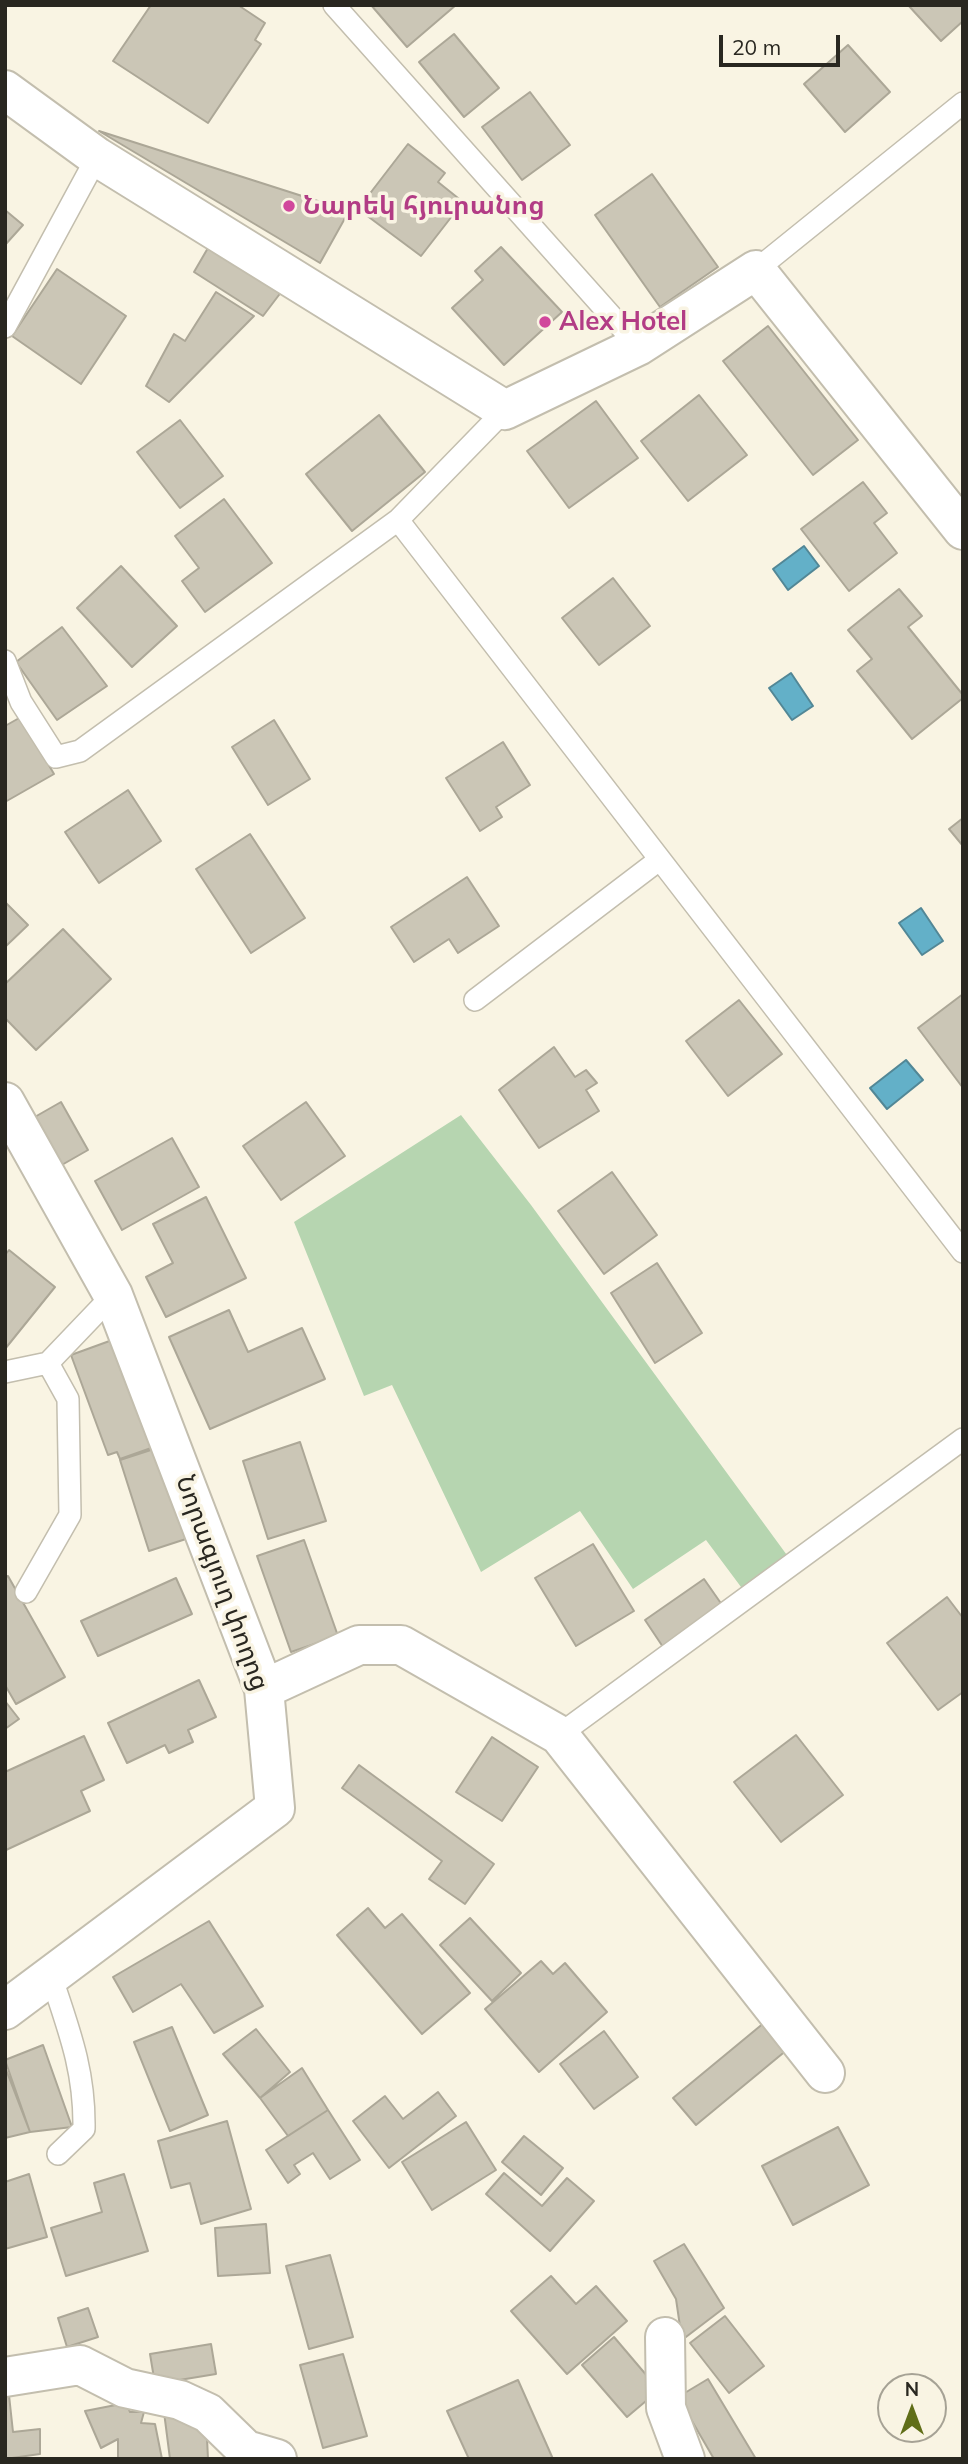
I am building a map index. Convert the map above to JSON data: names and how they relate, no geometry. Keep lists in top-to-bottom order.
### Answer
{
  "streets": {
    "street": ["Նորագյուղ փողոց"]
  },
  "places": ["Նարեկ հյուրանոց", "Alex Hotel"],
  "scale_bar": "20 m",
  "north": "top"
}
